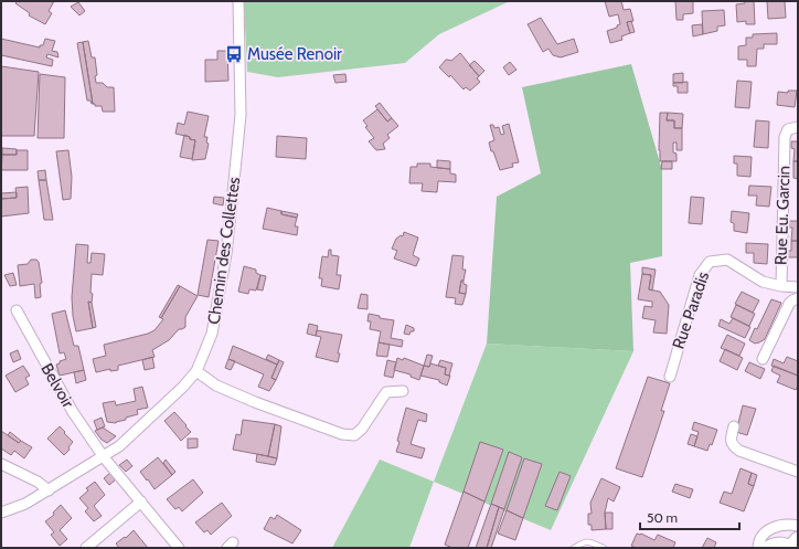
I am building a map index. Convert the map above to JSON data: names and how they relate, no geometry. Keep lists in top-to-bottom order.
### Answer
{
  "streets": {
    "street": [
      "Rue Eu. Garcin",
      "Chemin des Collettes",
      "Rue Paradis",
      "Belvoir"
    ]
  },
  "crossings": [
    ["Rue Eu. Garcin", "Rue Paradis"],
    ["Chemin des Collettes", "Belvoir"]
  ],
  "places": {
    "bus stop": ["Musée Renoir"]
  },
  "scale_bar": "50 m"
}
